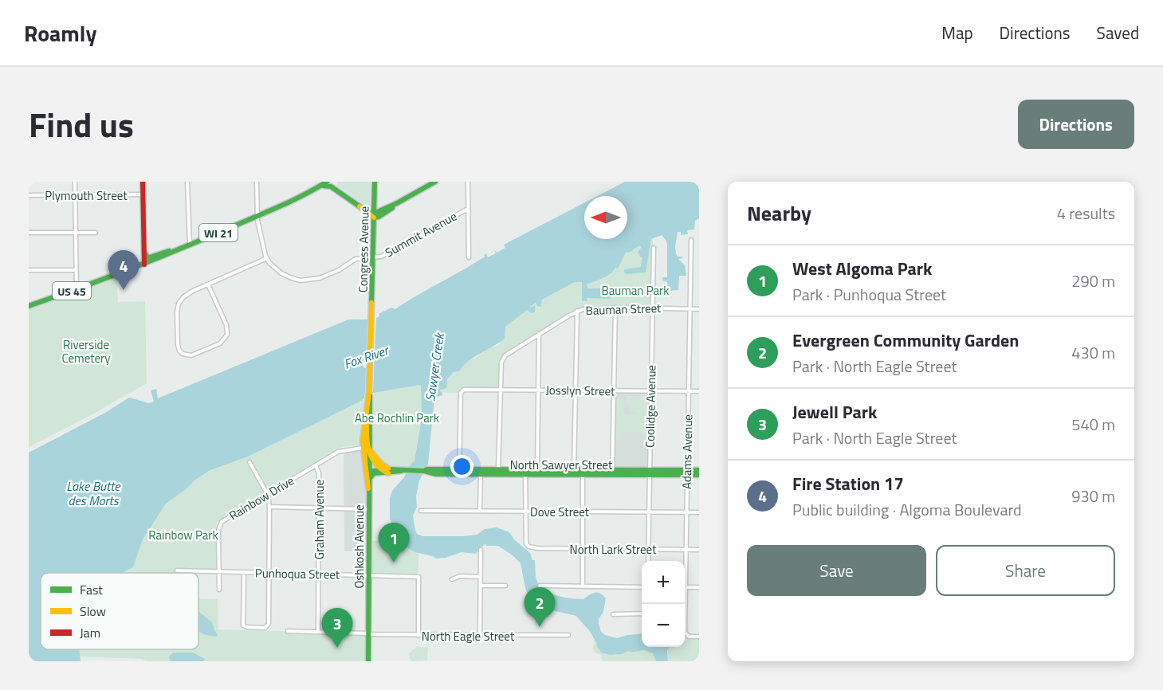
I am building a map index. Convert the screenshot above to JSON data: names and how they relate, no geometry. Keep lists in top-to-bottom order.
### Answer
{
  "streets": {
    "main road": [
      "WI 21",
      "Congress Avenue",
      "US 45",
      "North Sawyer Street",
      "Oshkosh Avenue"
    ],
    "street": [
      "Plymouth Street",
      "Summit Avenue",
      "Bauman Street",
      "Josslyn Street",
      "Coolidge Avenue",
      "Adams Avenue",
      "Rainbow Drive",
      "Dove Street",
      "Graham Avenue",
      "North Lark Street",
      "Punhoqua Street",
      "North Eagle Street"
    ]
  },
  "crossings": [
    ["WI 21", "Summit Avenue"],
    ["WI 21", "Congress Avenue"],
    ["WI 21", "US 45"],
    ["Summit Avenue", "Congress Avenue"],
    ["Congress Avenue", "Oshkosh Avenue"],
    ["Bauman Street", "Josslyn Street"],
    ["Bauman Street", "Coolidge Avenue"],
    ["Bauman Street", "Adams Avenue"],
    ["Josslyn Street", "Coolidge Avenue"],
    ["Josslyn Street", "Adams Avenue"],
    ["Josslyn Street", "North Sawyer Street"],
    ["Coolidge Avenue", "North Sawyer Street"],
    ["Coolidge Avenue", "Dove Street"],
    ["Coolidge Avenue", "North Lark Street"],
    ["Adams Avenue", "North Sawyer Street"],
    ["Adams Avenue", "Dove Street"],
    ["Adams Avenue", "North Lark Street"],
    ["North Sawyer Street", "Oshkosh Avenue"],
    ["Rainbow Drive", "Graham Avenue"],
    ["Rainbow Drive", "Oshkosh Avenue"],
    ["Rainbow Drive", "Punhoqua Street"],
    ["Dove Street", "North Lark Street"],
    ["Graham Avenue", "Punhoqua Street"],
    ["Graham Avenue", "North Eagle Street"],
    ["Oshkosh Avenue", "Punhoqua Street"],
    ["Oshkosh Avenue", "North Eagle Street"],
    ["Punhoqua Street", "North Eagle Street"]
  ],
  "water": ["Fox River", "Sawyer Creek", "Lake Butte des Morts"],
  "parks": [
    "Bauman Park",
    "Riverside Cemetery",
    "Abe Rochlin Park",
    "Rainbow Park"
  ],
  "legend": ["Fast", "Slow", "Jam"],
  "north": "left",
  "page": {
    "header": "Roamly",
    "nav": ["Map", "Directions", "Saved"],
    "title": "Find us",
    "buttons": [
      "Directions",
      ["Save", "Share"]
    ],
    "heading": ["Nearby", "4 results"],
    "list": [
      {
        "mark": "1",
        "name": "West Algoma Park",
        "note": "Park · Punhoqua Street",
        "value": "290 m"
      },
      {
        "mark": "2",
        "name": "Evergreen Community Garden",
        "note": "Park · North Eagle Street",
        "value": "430 m"
      },
      {
        "mark": "3",
        "name": "Jewell Park",
        "note": "Park · North Eagle Street",
        "value": "540 m"
      },
      {
        "mark": "4",
        "name": "Fire Station 17",
        "note": "Public building · Algoma Boulevard",
        "value": "930 m"
      }
    ],
    "pins": [
      "4",
      "1",
      "2",
      "3"
    ],
    "map_buttons": ["+", "−"]
  }
}
